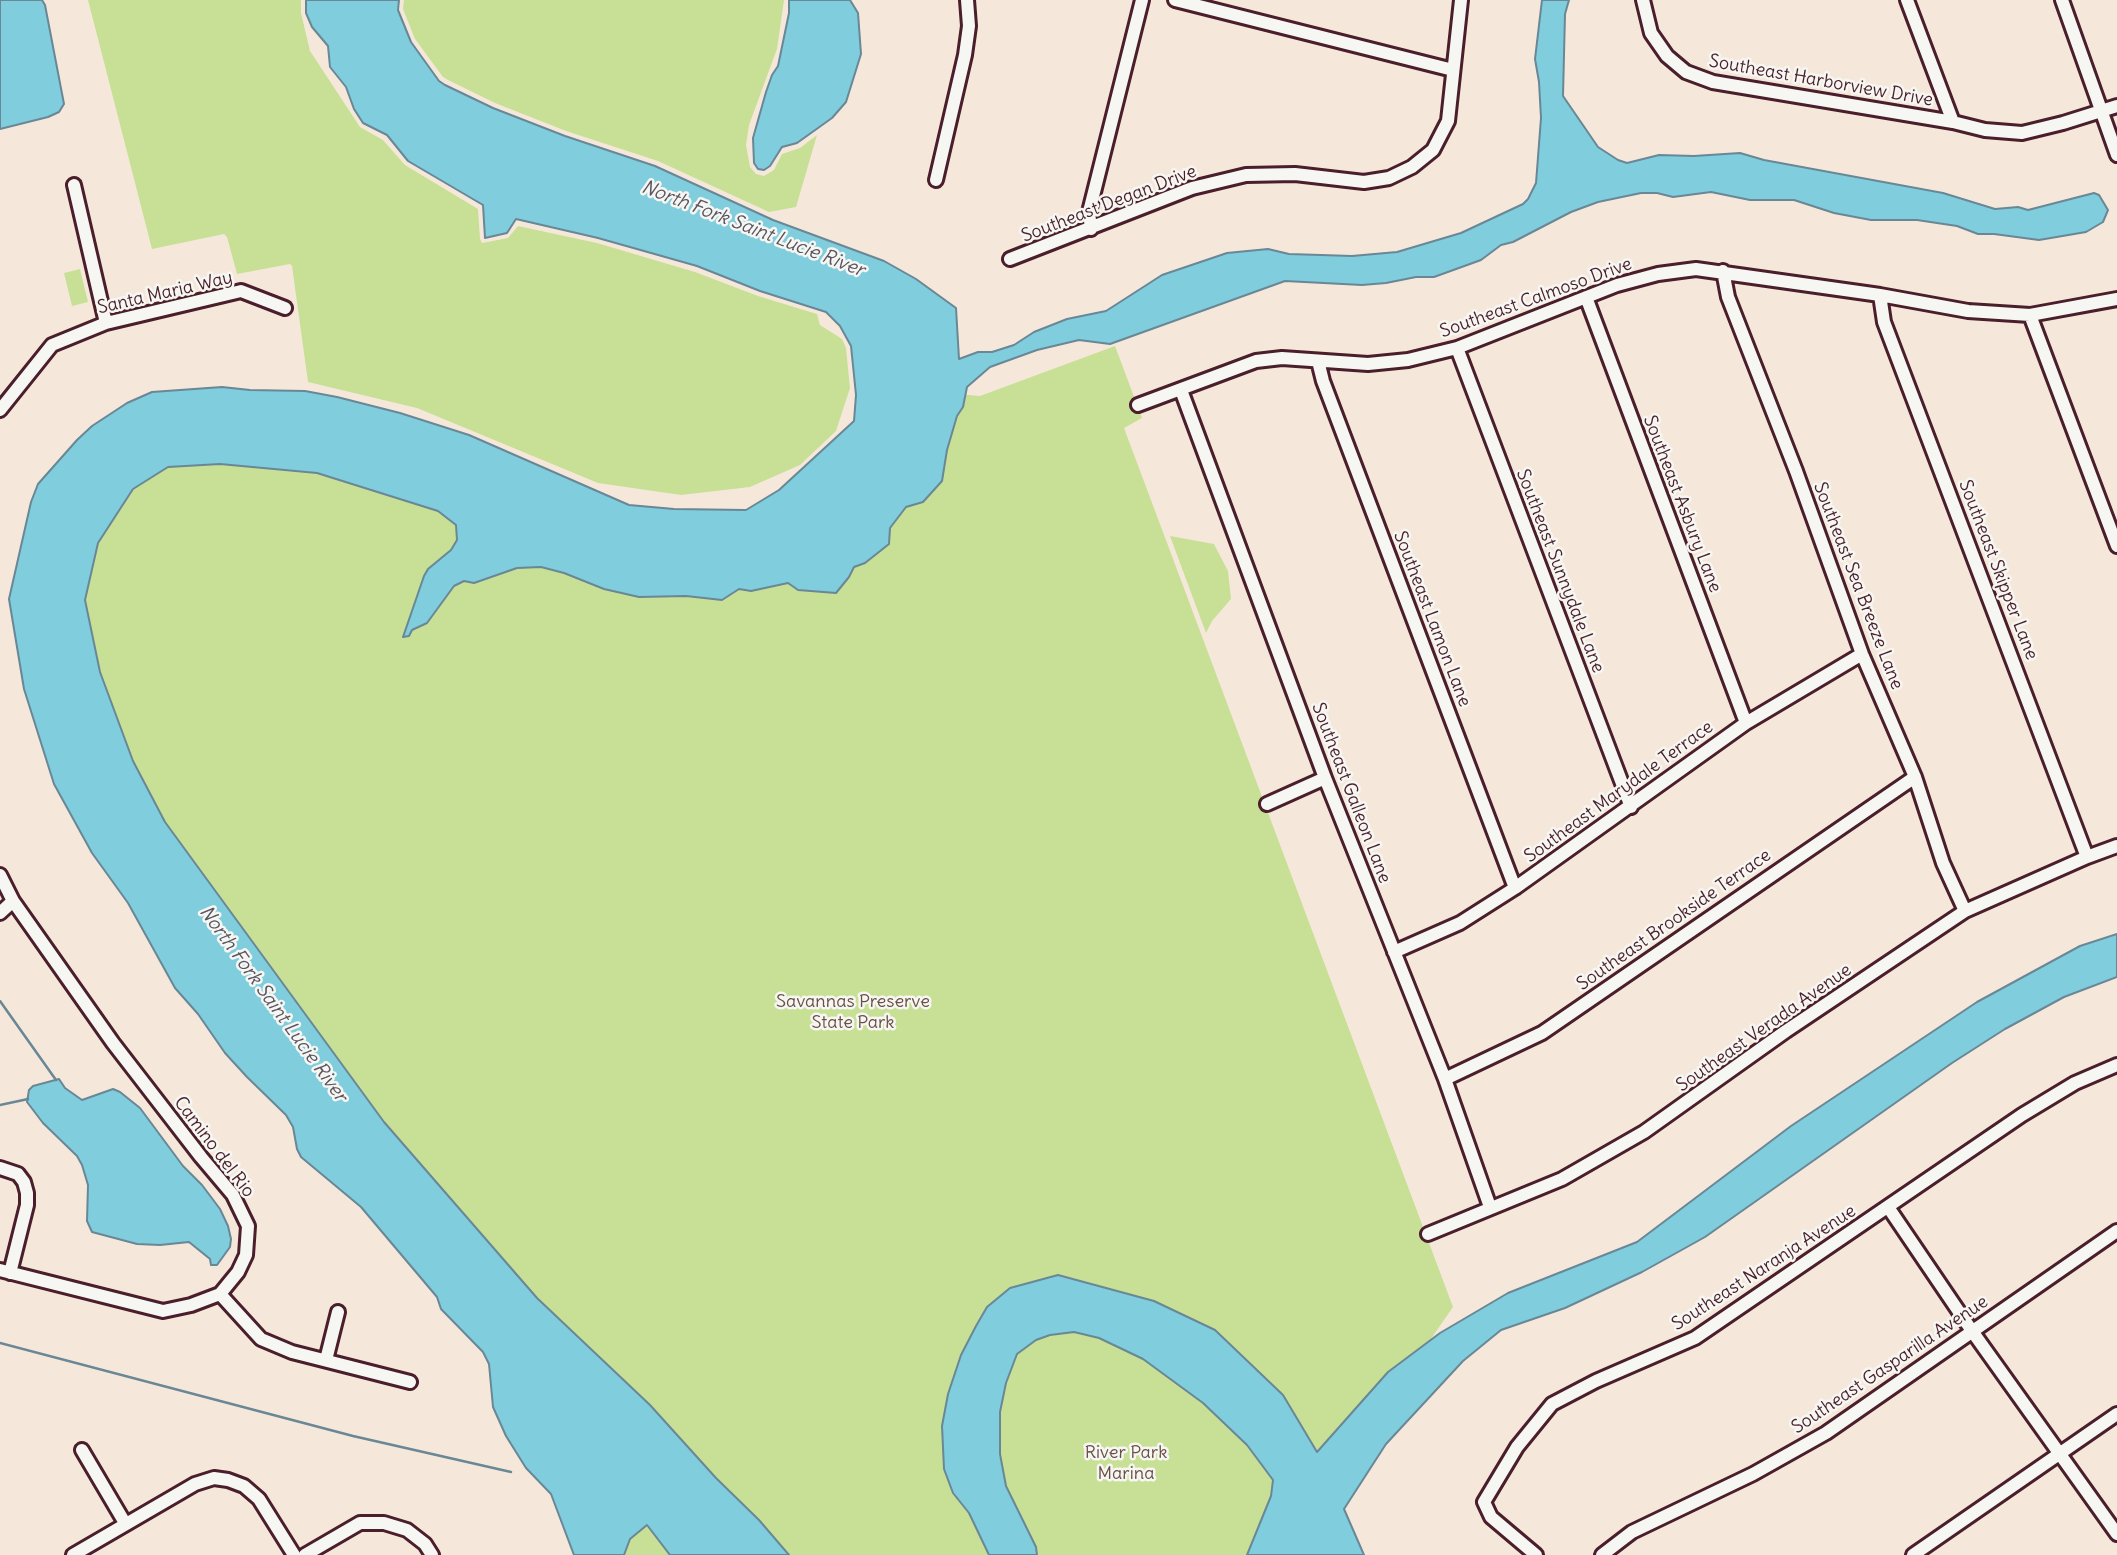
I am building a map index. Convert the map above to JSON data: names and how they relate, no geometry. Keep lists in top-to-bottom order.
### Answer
{
  "streets": {
    "street": [
      "Southeast Harborview Drive",
      "Southeast Degan Drive",
      "Santa Maria Way",
      "Southeast Calmoso Drive",
      "Southeast Asbury Lane",
      "Southeast Skipper Lane",
      "Southeast Sunnydale Lane",
      "Southeast Sea Breeze Lane",
      "Southeast Lamon Lane",
      "Southeast Marydale Terrace",
      "Southeast Galleon Lane",
      "Southeast Brookside Terrace",
      "Southeast Verada Avenue",
      "Camino del Rio",
      "Southeast Naranja Avenue",
      "Southeast Gasparilla Avenue"
    ]
  },
  "crossings": [
    ["Southeast Calmoso Drive", "Southeast Asbury Lane"],
    ["Southeast Calmoso Drive", "Southeast Skipper Lane"],
    ["Southeast Calmoso Drive", "Southeast Sunnydale Lane"],
    ["Southeast Calmoso Drive", "Southeast Sea Breeze Lane"],
    ["Southeast Calmoso Drive", "Southeast Lamon Lane"],
    ["Southeast Calmoso Drive", "Southeast Galleon Lane"],
    ["Southeast Asbury Lane", "Southeast Marydale Terrace"],
    ["Southeast Skipper Lane", "Southeast Verada Avenue"],
    ["Southeast Sunnydale Lane", "Southeast Marydale Terrace"],
    ["Southeast Sea Breeze Lane", "Southeast Marydale Terrace"],
    ["Southeast Sea Breeze Lane", "Southeast Brookside Terrace"],
    ["Southeast Sea Breeze Lane", "Southeast Verada Avenue"],
    ["Southeast Lamon Lane", "Southeast Marydale Terrace"],
    ["Southeast Marydale Terrace", "Southeast Galleon Lane"],
    ["Southeast Galleon Lane", "Southeast Brookside Terrace"],
    ["Southeast Galleon Lane", "Southeast Verada Avenue"]
  ],
  "water": ["North Fork Saint Lucie River"],
  "parks": ["Savannas Preserve State Park", "River Park Marina"]
}
